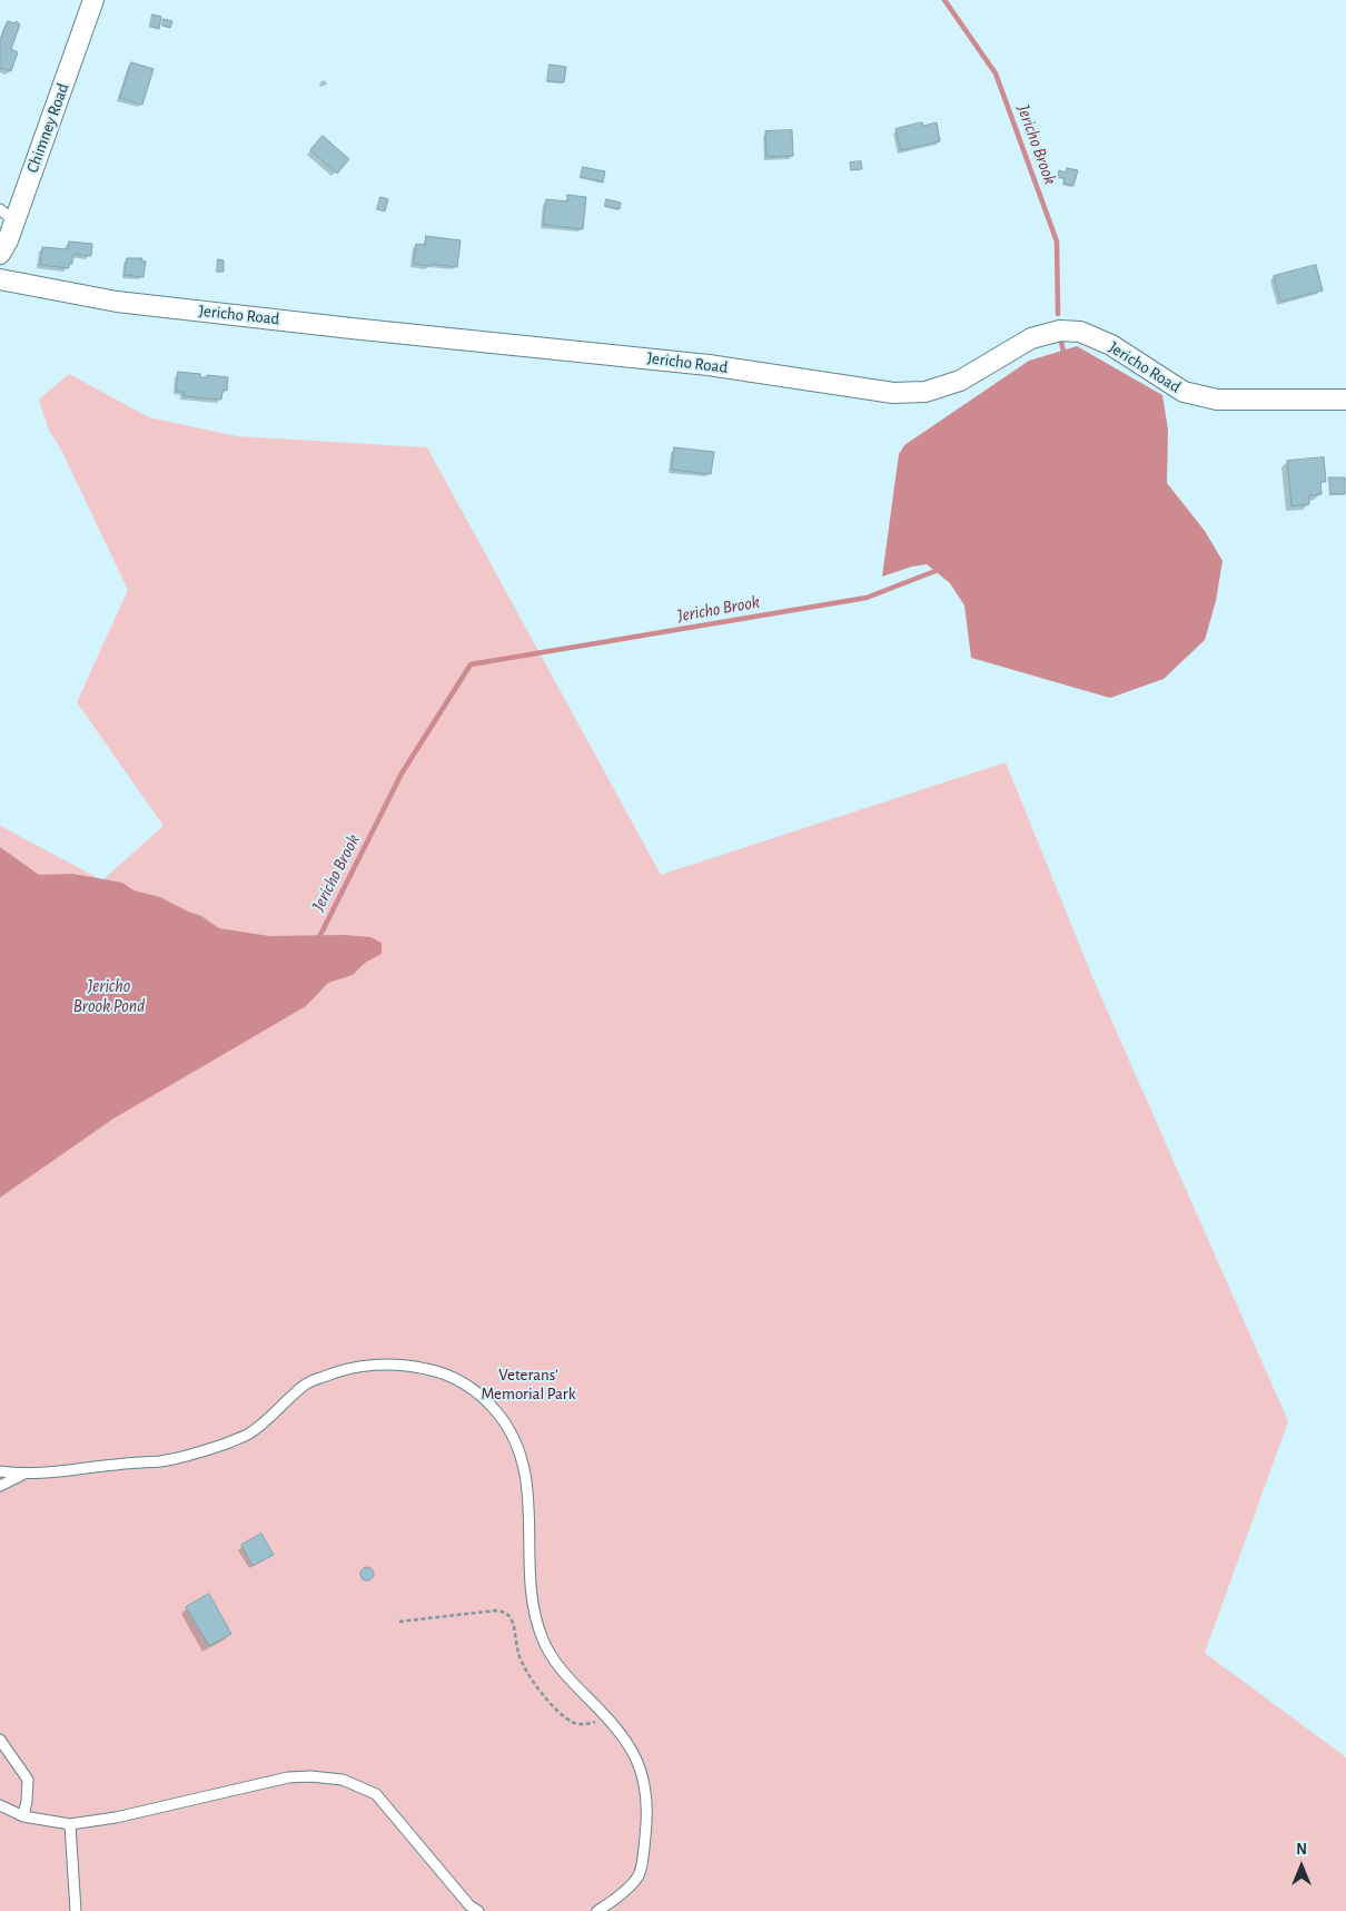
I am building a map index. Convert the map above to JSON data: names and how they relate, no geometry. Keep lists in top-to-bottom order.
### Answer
{
  "streets": {
    "street": ["Chimney Road", "Jericho Road"]
  },
  "water": ["Jericho Brook", "Jericho Brook Pond"],
  "parks": ["Veterans' Memorial Park"],
  "north": "top"
}
